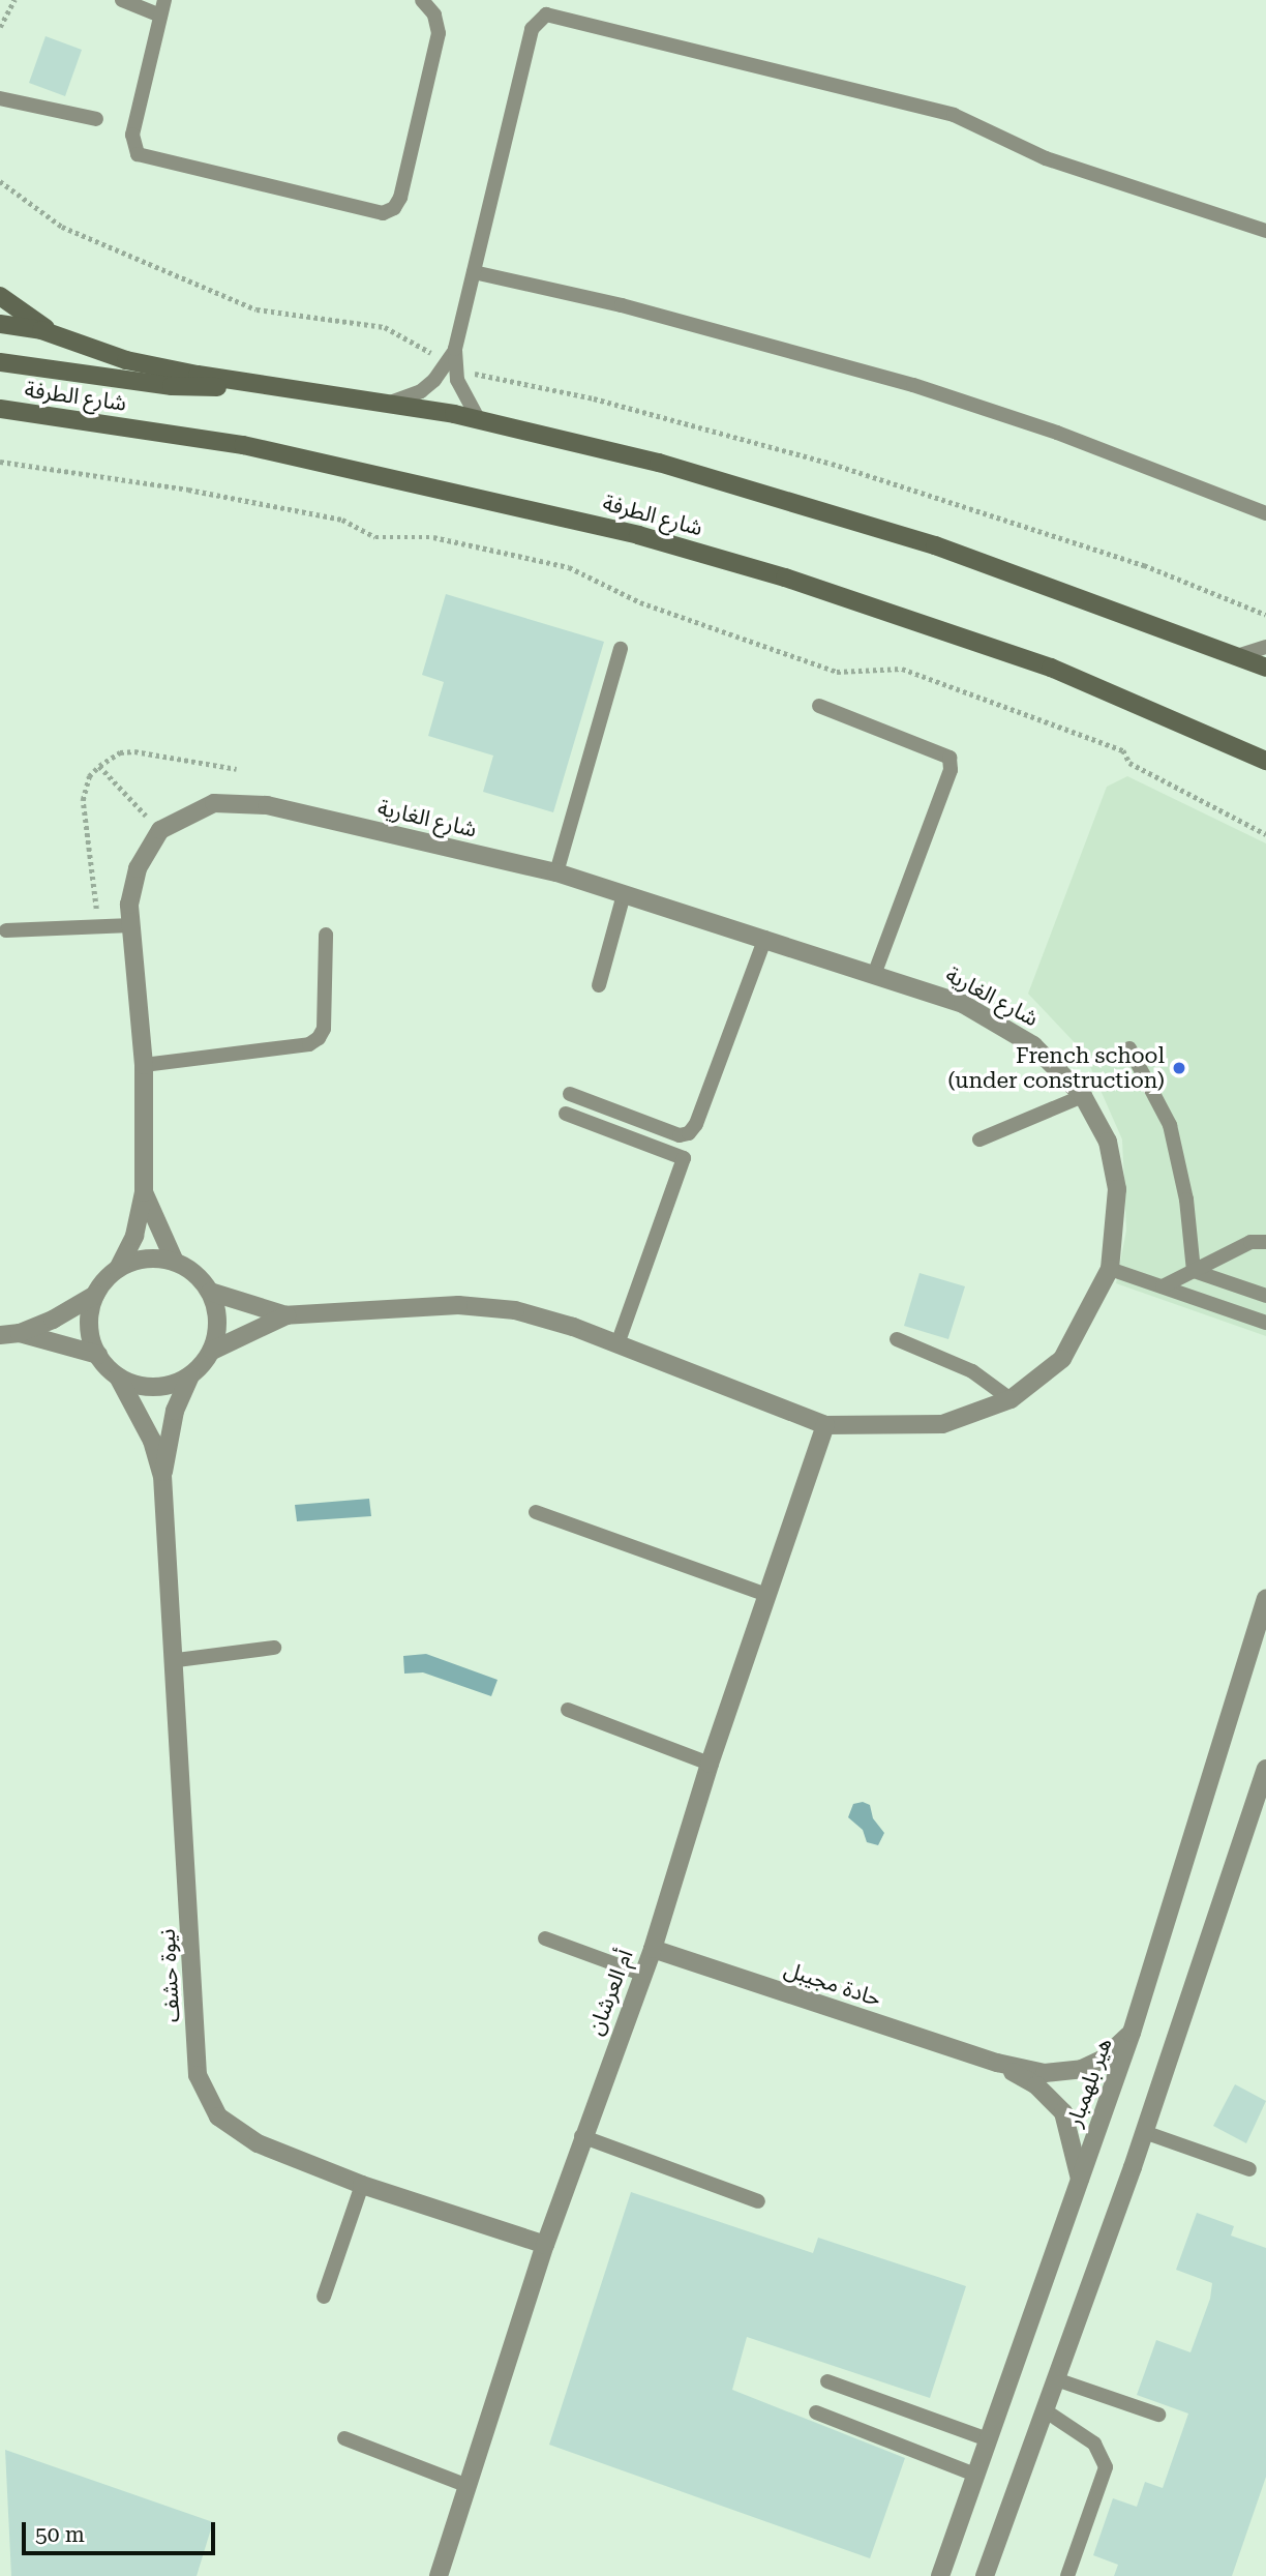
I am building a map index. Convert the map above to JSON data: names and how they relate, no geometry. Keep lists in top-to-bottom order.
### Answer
{
  "streets": {
    "main road": ["شارع الطرفة"],
    "street": [
      "شارع الغارية",
      "نيوة حشف",
      "حادة مجيبل",
      "أم العرشان",
      "هير بلهمبار"
    ]
  },
  "crossings": [
    ["شارع الغارية", "نيوة حشف"],
    ["شارع الغارية", "أم العرشان"],
    ["نيوة حشف", "أم العرشان"],
    ["حادة مجيبل", "أم العرشان"],
    ["حادة مجيبل", "هير بلهمبار"]
  ],
  "places": ["French school (under construction)"],
  "scale_bar": "50 m"
}
